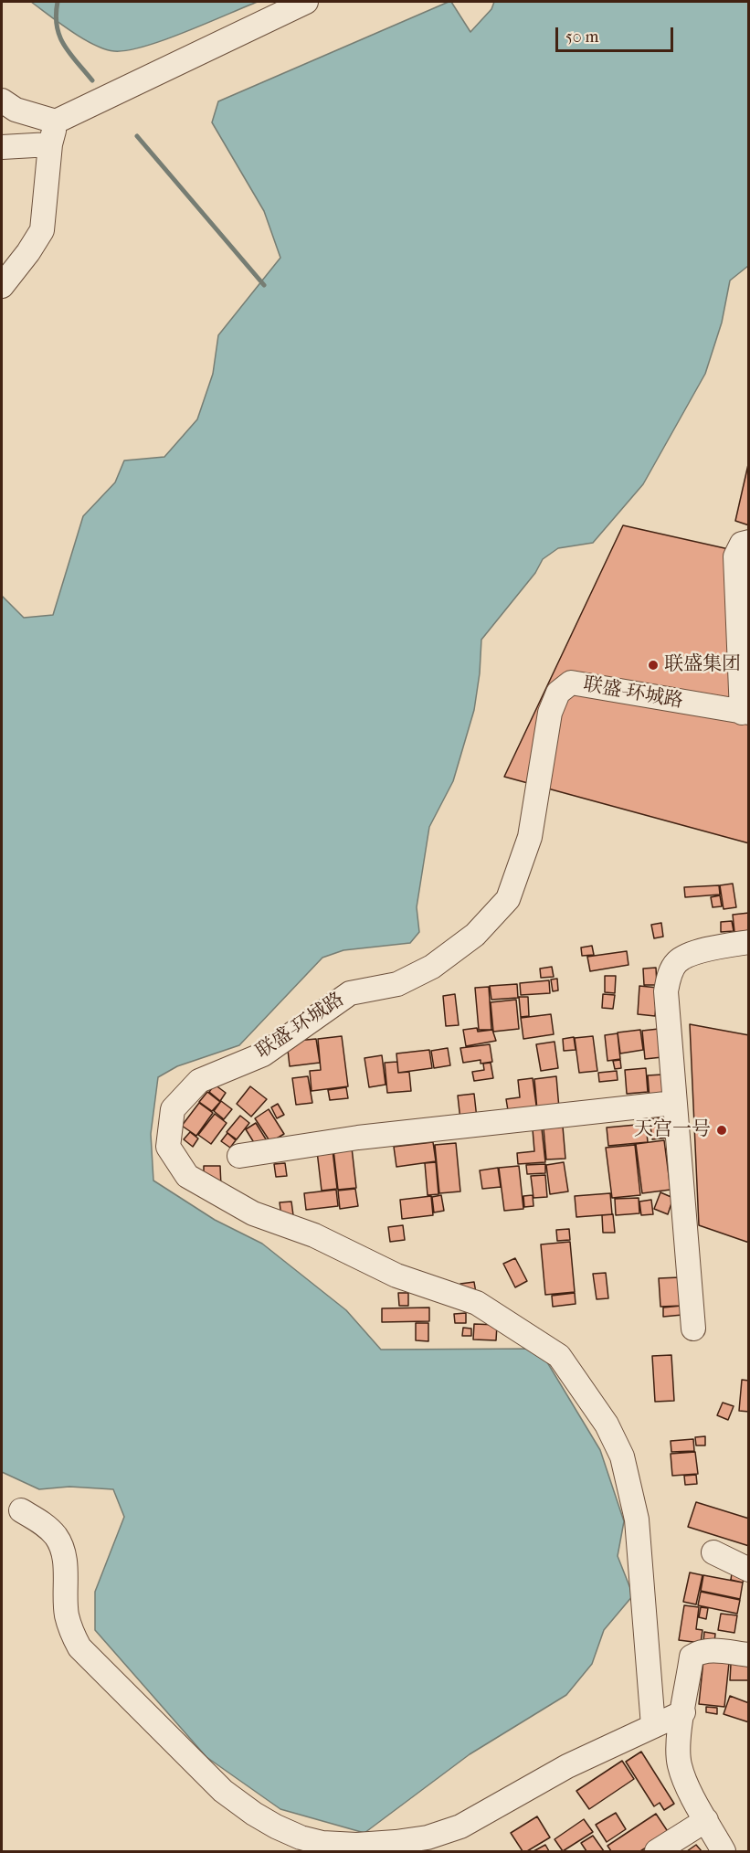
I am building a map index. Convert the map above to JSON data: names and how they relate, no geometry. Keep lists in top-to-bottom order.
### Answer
{
  "streets": {
    "street": ["联盛-环城路"]
  },
  "places": ["联盛集团", "天宫一号"],
  "scale_bar": "50 m"
}
